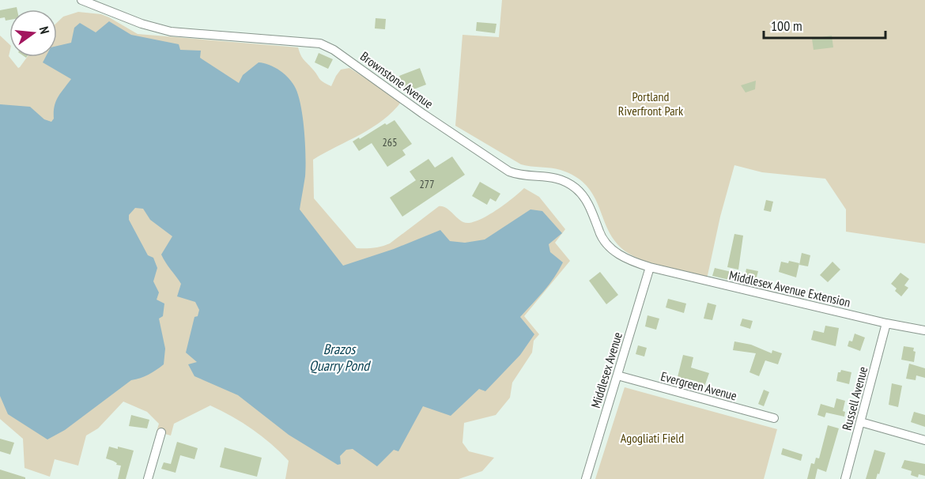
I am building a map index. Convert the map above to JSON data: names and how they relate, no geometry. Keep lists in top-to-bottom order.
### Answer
{
  "streets": {
    "street": [
      "Brownstone Avenue",
      "Middlesex Avenue Extension",
      "Middlesex Avenue",
      "Evergreen Avenue",
      "Russell Avenue"
    ]
  },
  "crossings": [
    ["Brownstone Avenue", "Middlesex Avenue Extension"],
    ["Brownstone Avenue", "Middlesex Avenue"],
    ["Middlesex Avenue Extension", "Middlesex Avenue"],
    ["Middlesex Avenue Extension", "Russell Avenue"],
    ["Middlesex Avenue", "Evergreen Avenue"]
  ],
  "water": ["Brazos Quarry Pond"],
  "parks": ["Portland Riverfront Park", "Agogliati Field"],
  "house_numbers": ["265", "277"],
  "scale_bar": "100 m",
  "north": "right"
}
